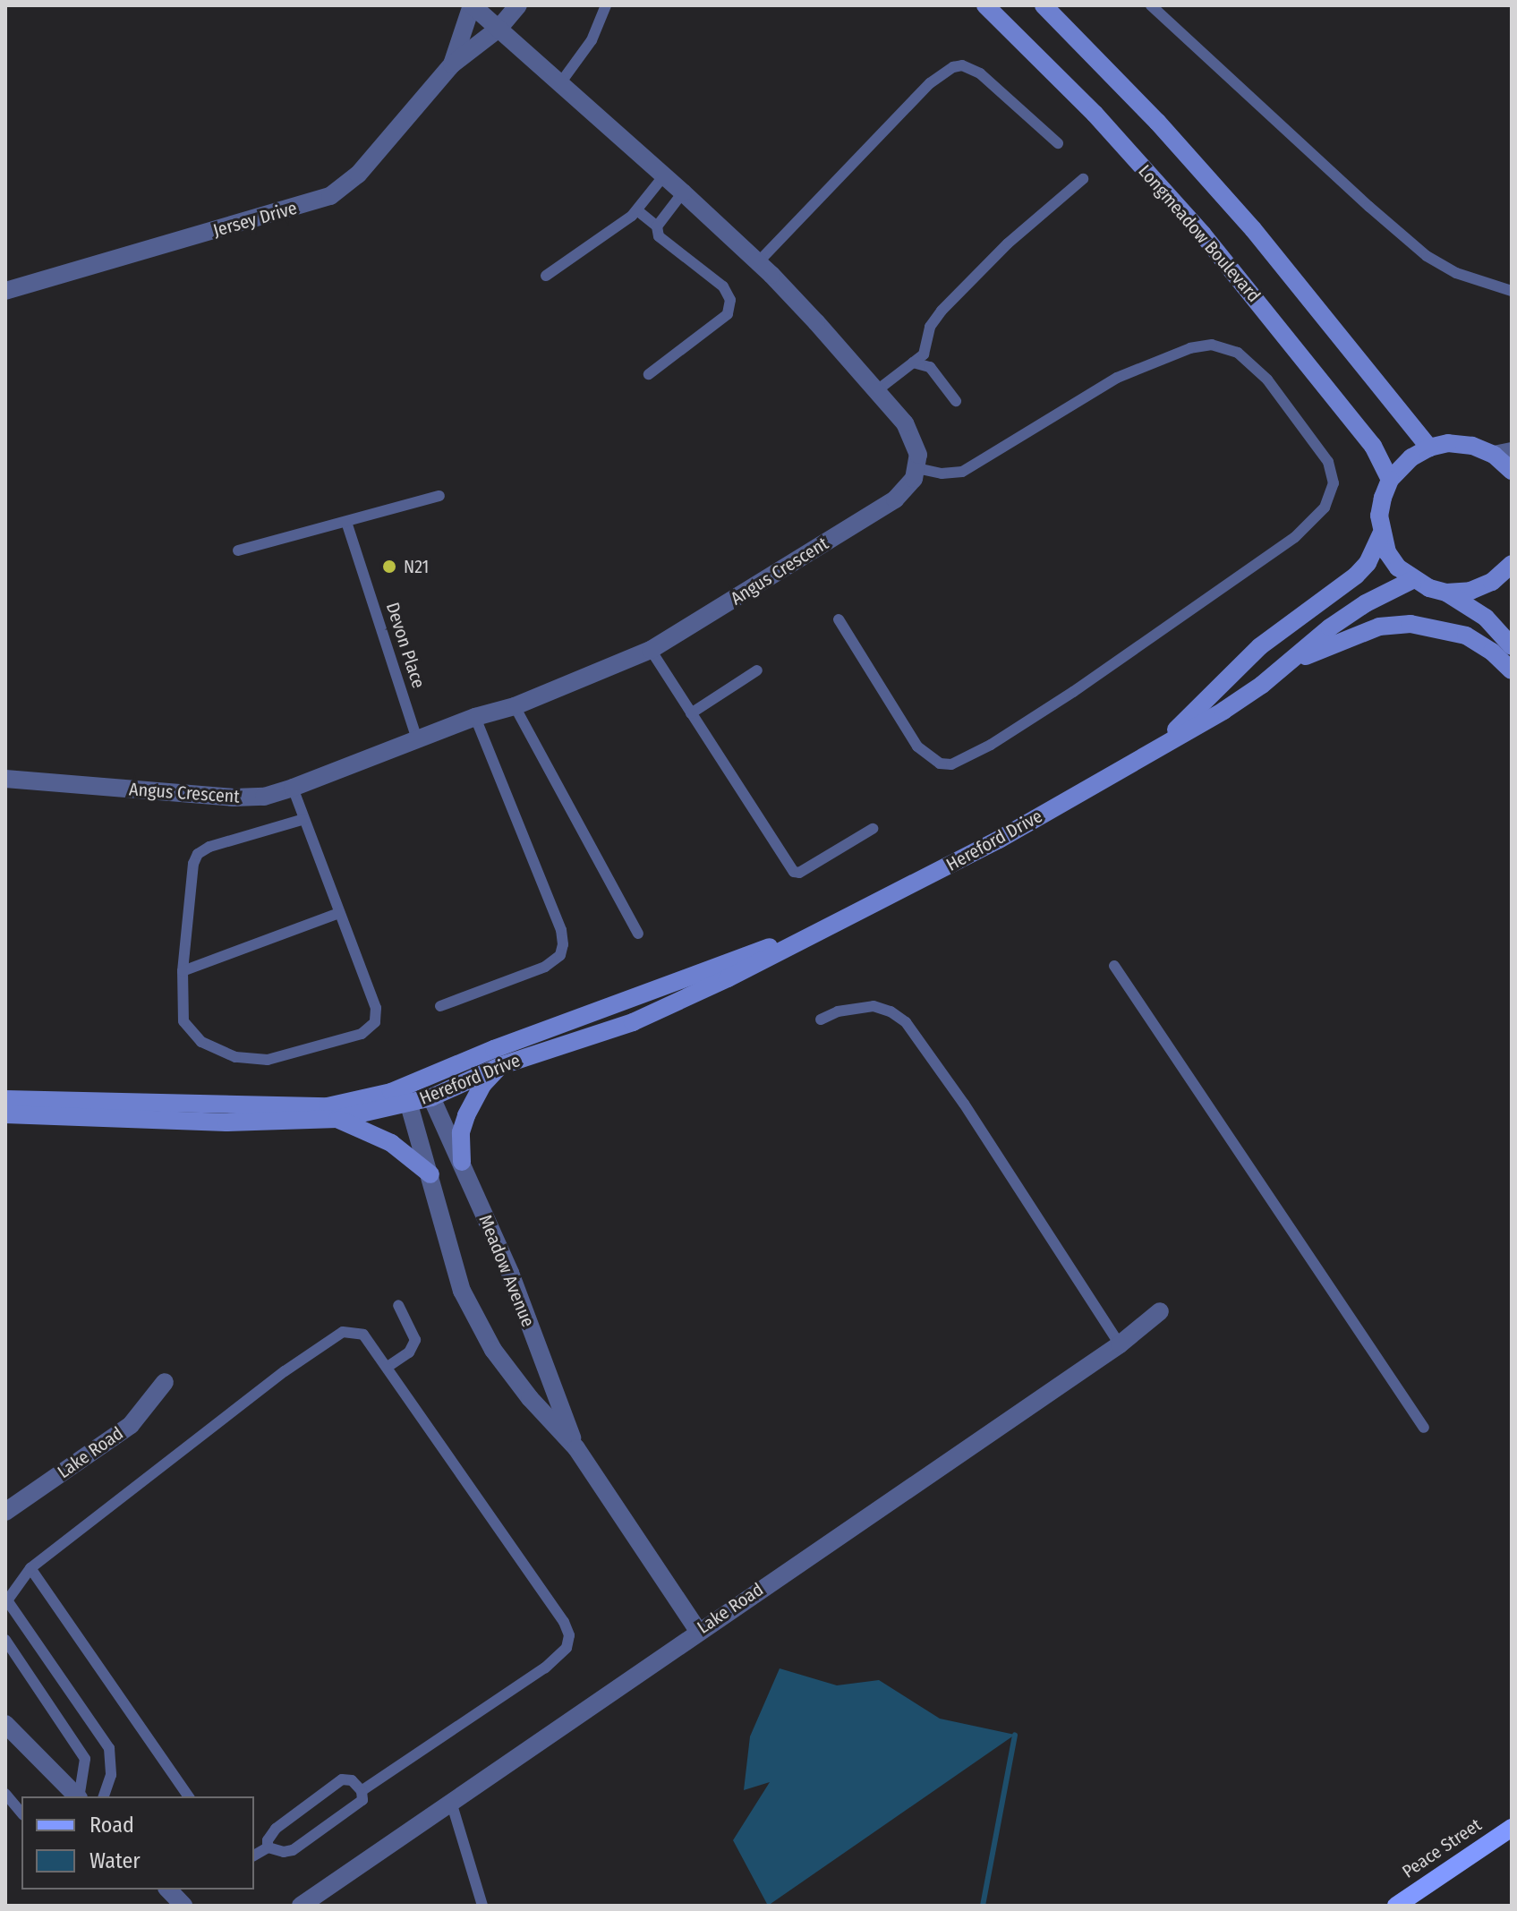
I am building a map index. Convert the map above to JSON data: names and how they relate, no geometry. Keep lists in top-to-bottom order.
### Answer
{
  "streets": {
    "main road": ["Peace Street"],
    "street": [
      "Jersey Drive",
      "Longmeadow Boulevard",
      "Angus Crescent",
      "Hereford Drive",
      "Meadow Avenue",
      "Lake Road"
    ],
    "lane": ["Devon Place"]
  },
  "crossings": [
    ["Angus Crescent", "Devon Place"],
    ["Hereford Drive", "Meadow Avenue"],
    ["Meadow Avenue", "Lake Road"]
  ],
  "places": ["N21"],
  "legend": ["Road", "Water"]
}
